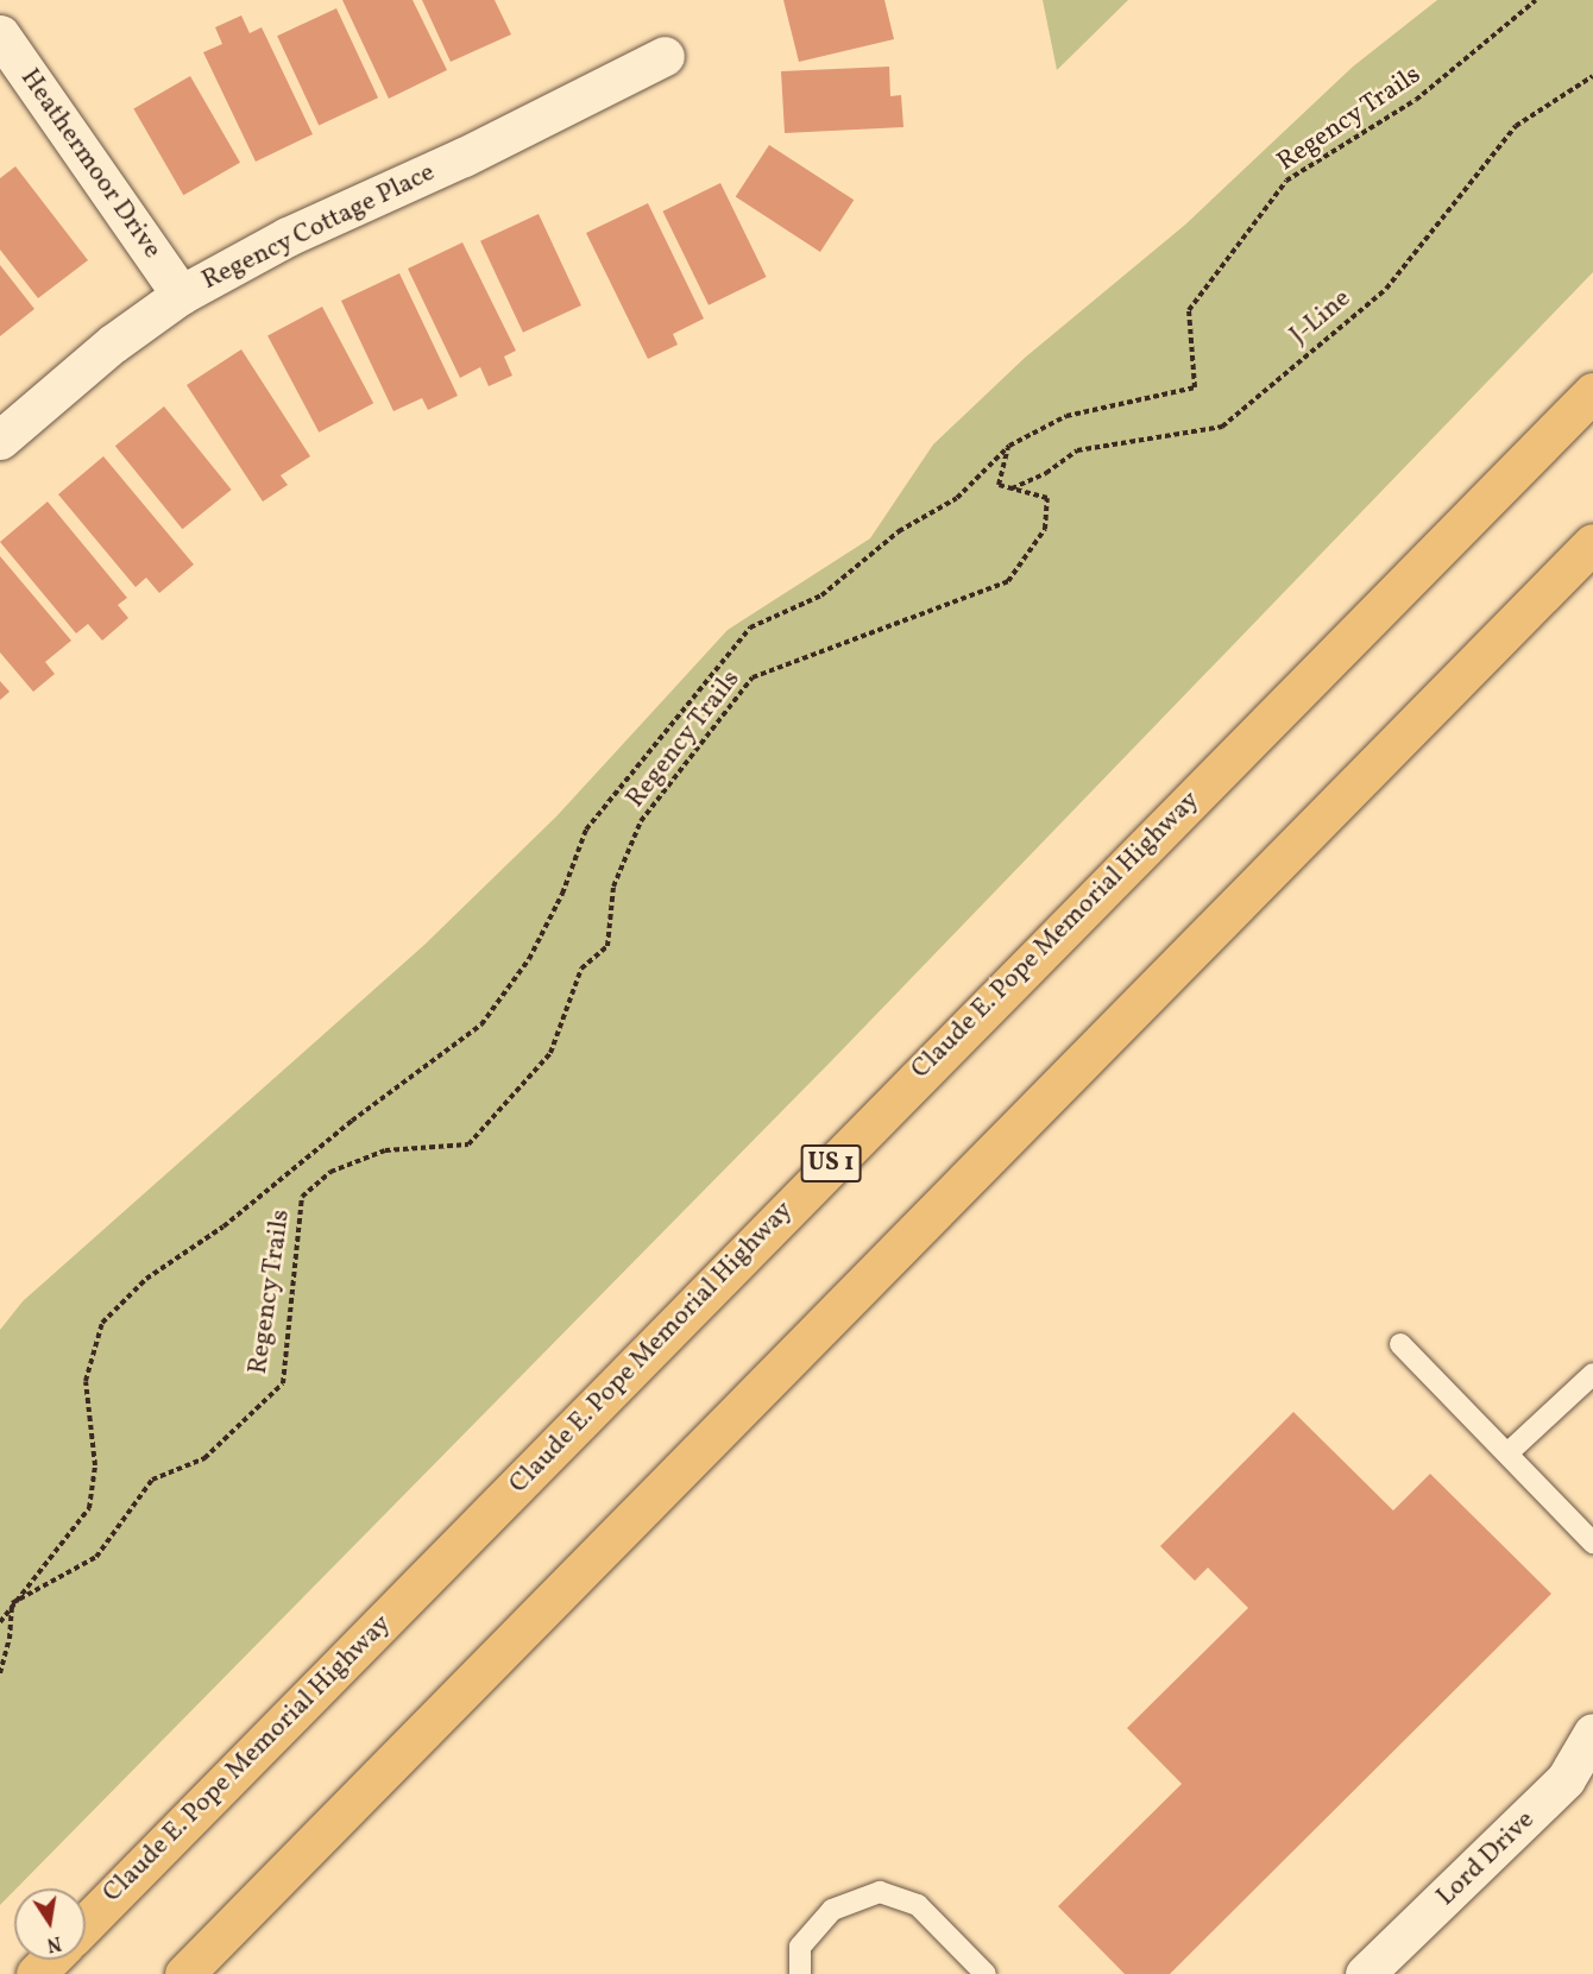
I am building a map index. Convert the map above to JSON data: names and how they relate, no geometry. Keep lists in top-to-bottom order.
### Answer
{
  "streets": {
    "highway": ["Claude E. Pope Memorial Highway", "US 1"],
    "street": ["Heathermoor Drive", "Regency Cottage Place", "Lord Drive"],
    "path": ["Regency Trails", "J-Line"]
  },
  "crossings": [
    ["Regency Trails", "J-Line"],
    ["Heathermoor Drive", "Regency Cottage Place"]
  ],
  "north": "bottom"
}
